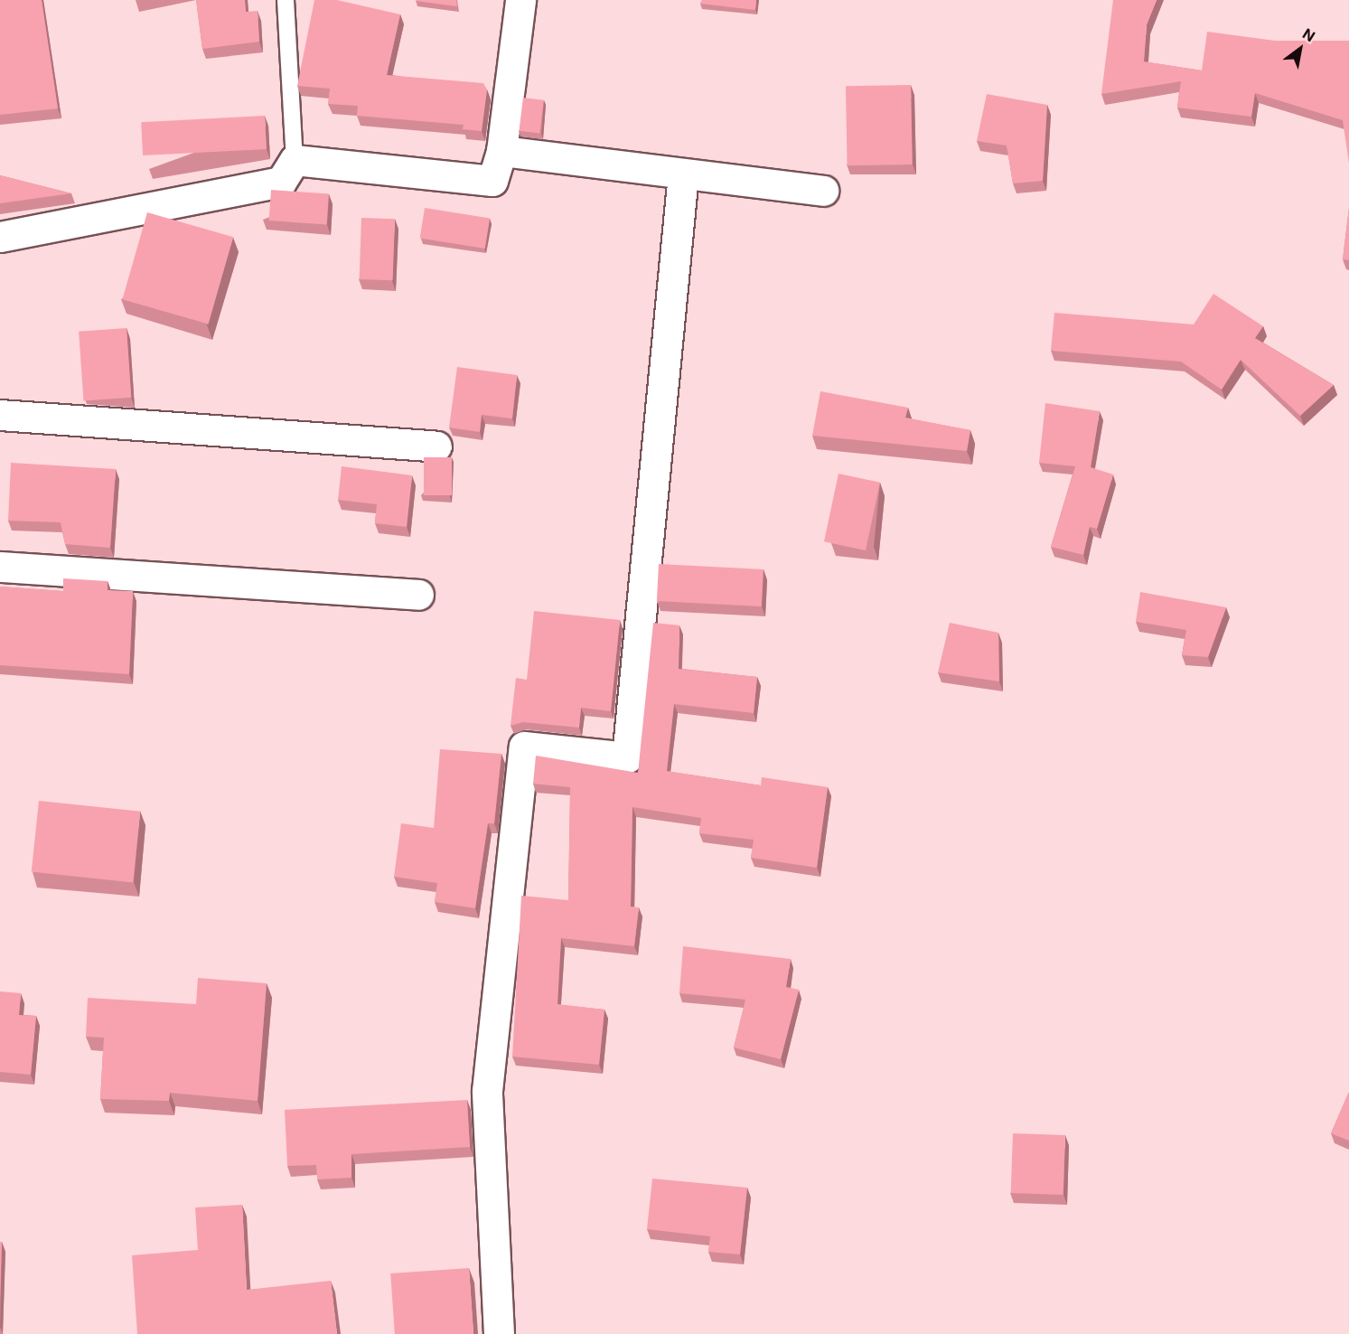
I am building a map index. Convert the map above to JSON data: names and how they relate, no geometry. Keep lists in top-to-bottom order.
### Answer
{
  "north": "top right"
}
